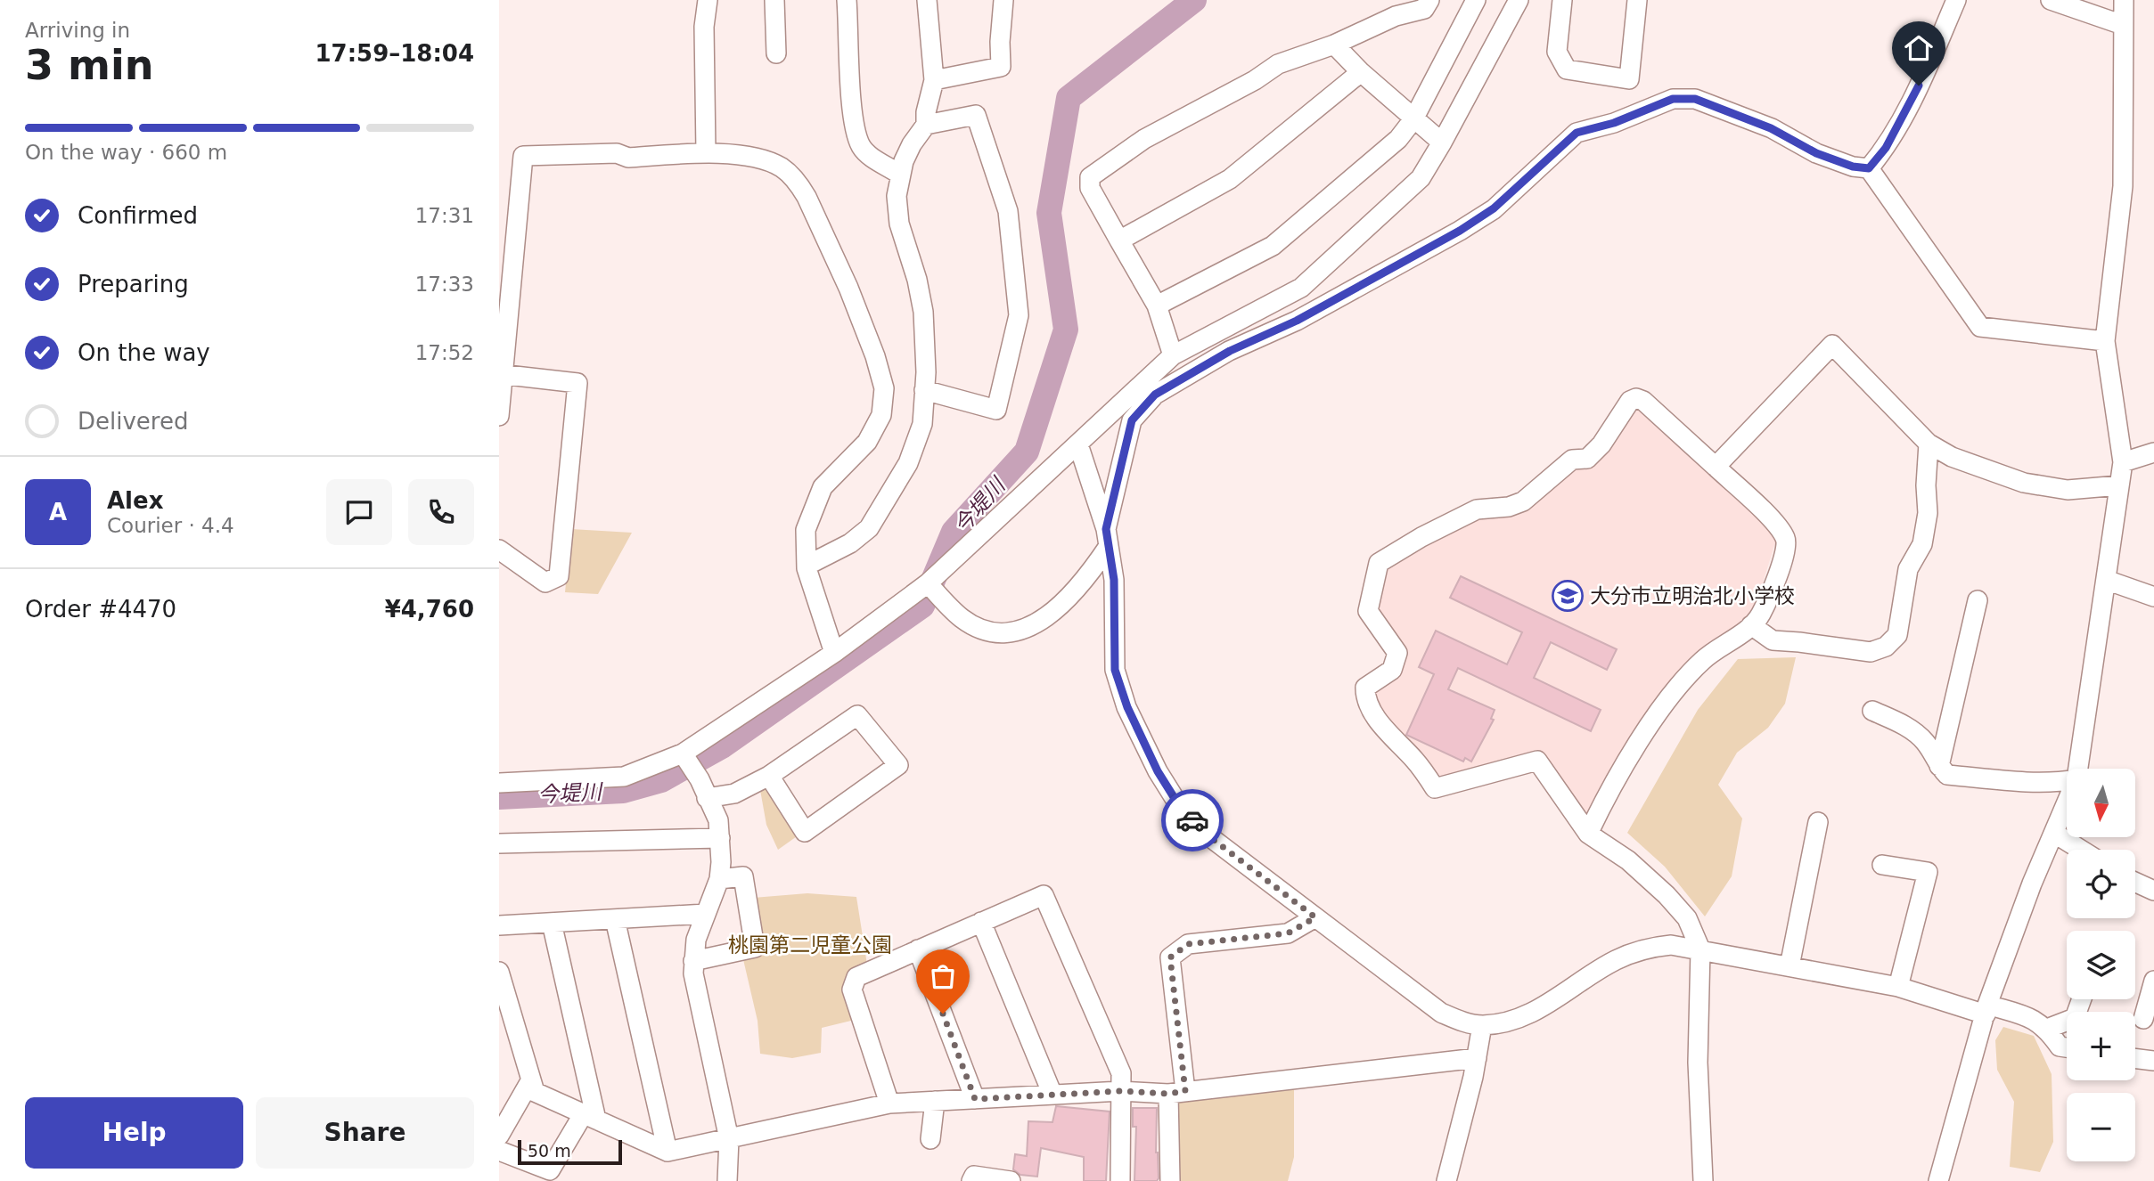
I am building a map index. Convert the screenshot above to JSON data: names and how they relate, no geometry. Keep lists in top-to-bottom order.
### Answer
{
  "water": ["今堤川"],
  "parks": ["桃園第二児童公園"],
  "places": {
    "school or university": ["大分市立明治北小学校"]
  },
  "scale_bar": "50 m",
  "north": "bottom",
  "page": {
    "heading": ["3 min", "Arriving in", "17:59–18:04"],
    "panel": [
      "Alex",
      "Courier · 4.4",
      "Order #4470",
      "¥4,760"
    ],
    "bar": "On the way · 660 m",
    "list": [
      ["Confirmed", "17:31"],
      ["Preparing", "17:33"],
      ["On the way", "17:52"],
      "Delivered"
    ],
    "round": "A",
    "map_buttons": ["+", "−"],
    "buttons": ["Help", "Share"],
    "scale": "50 m"
  }
}
